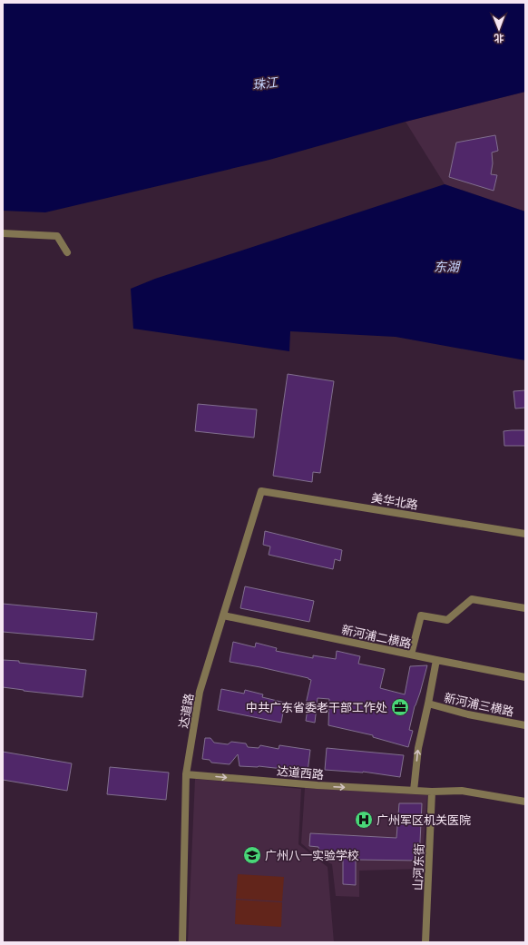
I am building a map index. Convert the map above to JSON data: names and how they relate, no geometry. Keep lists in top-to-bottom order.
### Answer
{
  "streets": {
    "street": [
      "美华北路",
      "新河浦二横路",
      "新河浦三横路",
      "达道路",
      "达道西路",
      "山河东街"
    ]
  },
  "crossings": [
    ["美华北路", "达道路"],
    ["新河浦二横路", "达道路"],
    ["达道路", "达道西路"],
    ["达道西路", "山河东街"]
  ],
  "one_way": ["达道西路"],
  "water": ["珠江", "东湖"],
  "places": {
    "office": ["中共广东省委老干部工作处"],
    "hospital": ["广州军区机关医院"],
    "school or university": ["广州八一实验学校"]
  },
  "north": "bottom"
}
